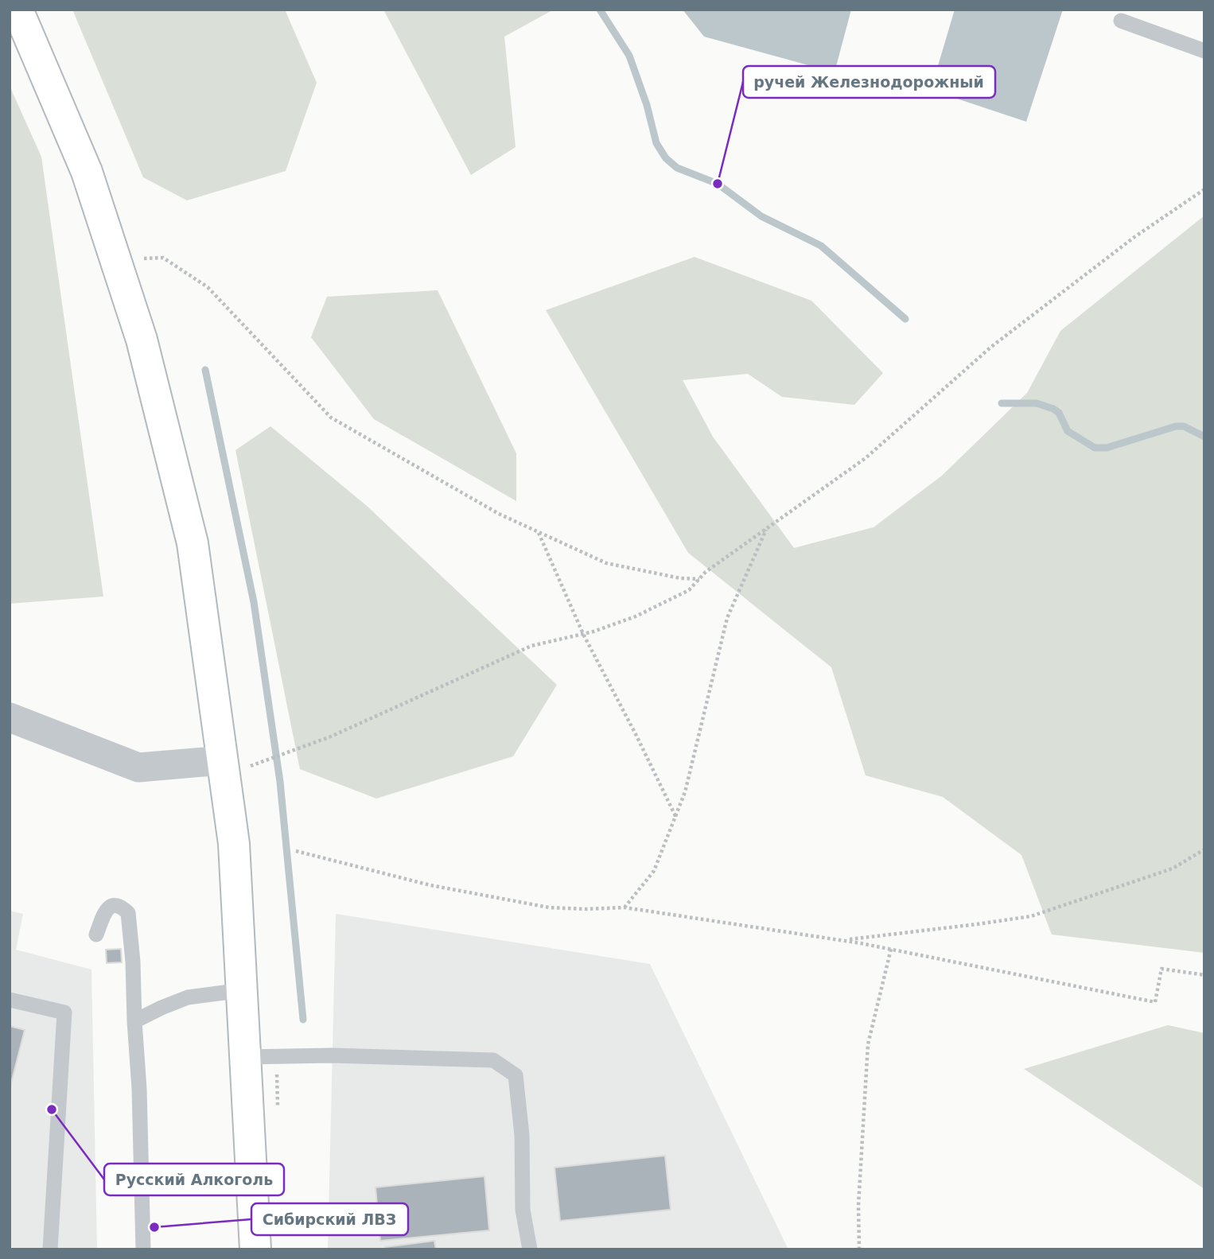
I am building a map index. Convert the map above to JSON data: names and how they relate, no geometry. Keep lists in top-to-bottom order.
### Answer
{
  "places": ["ручей Железнодорожный", "Русский Алкоголь", "Сибирский ЛВЗ"]
}
